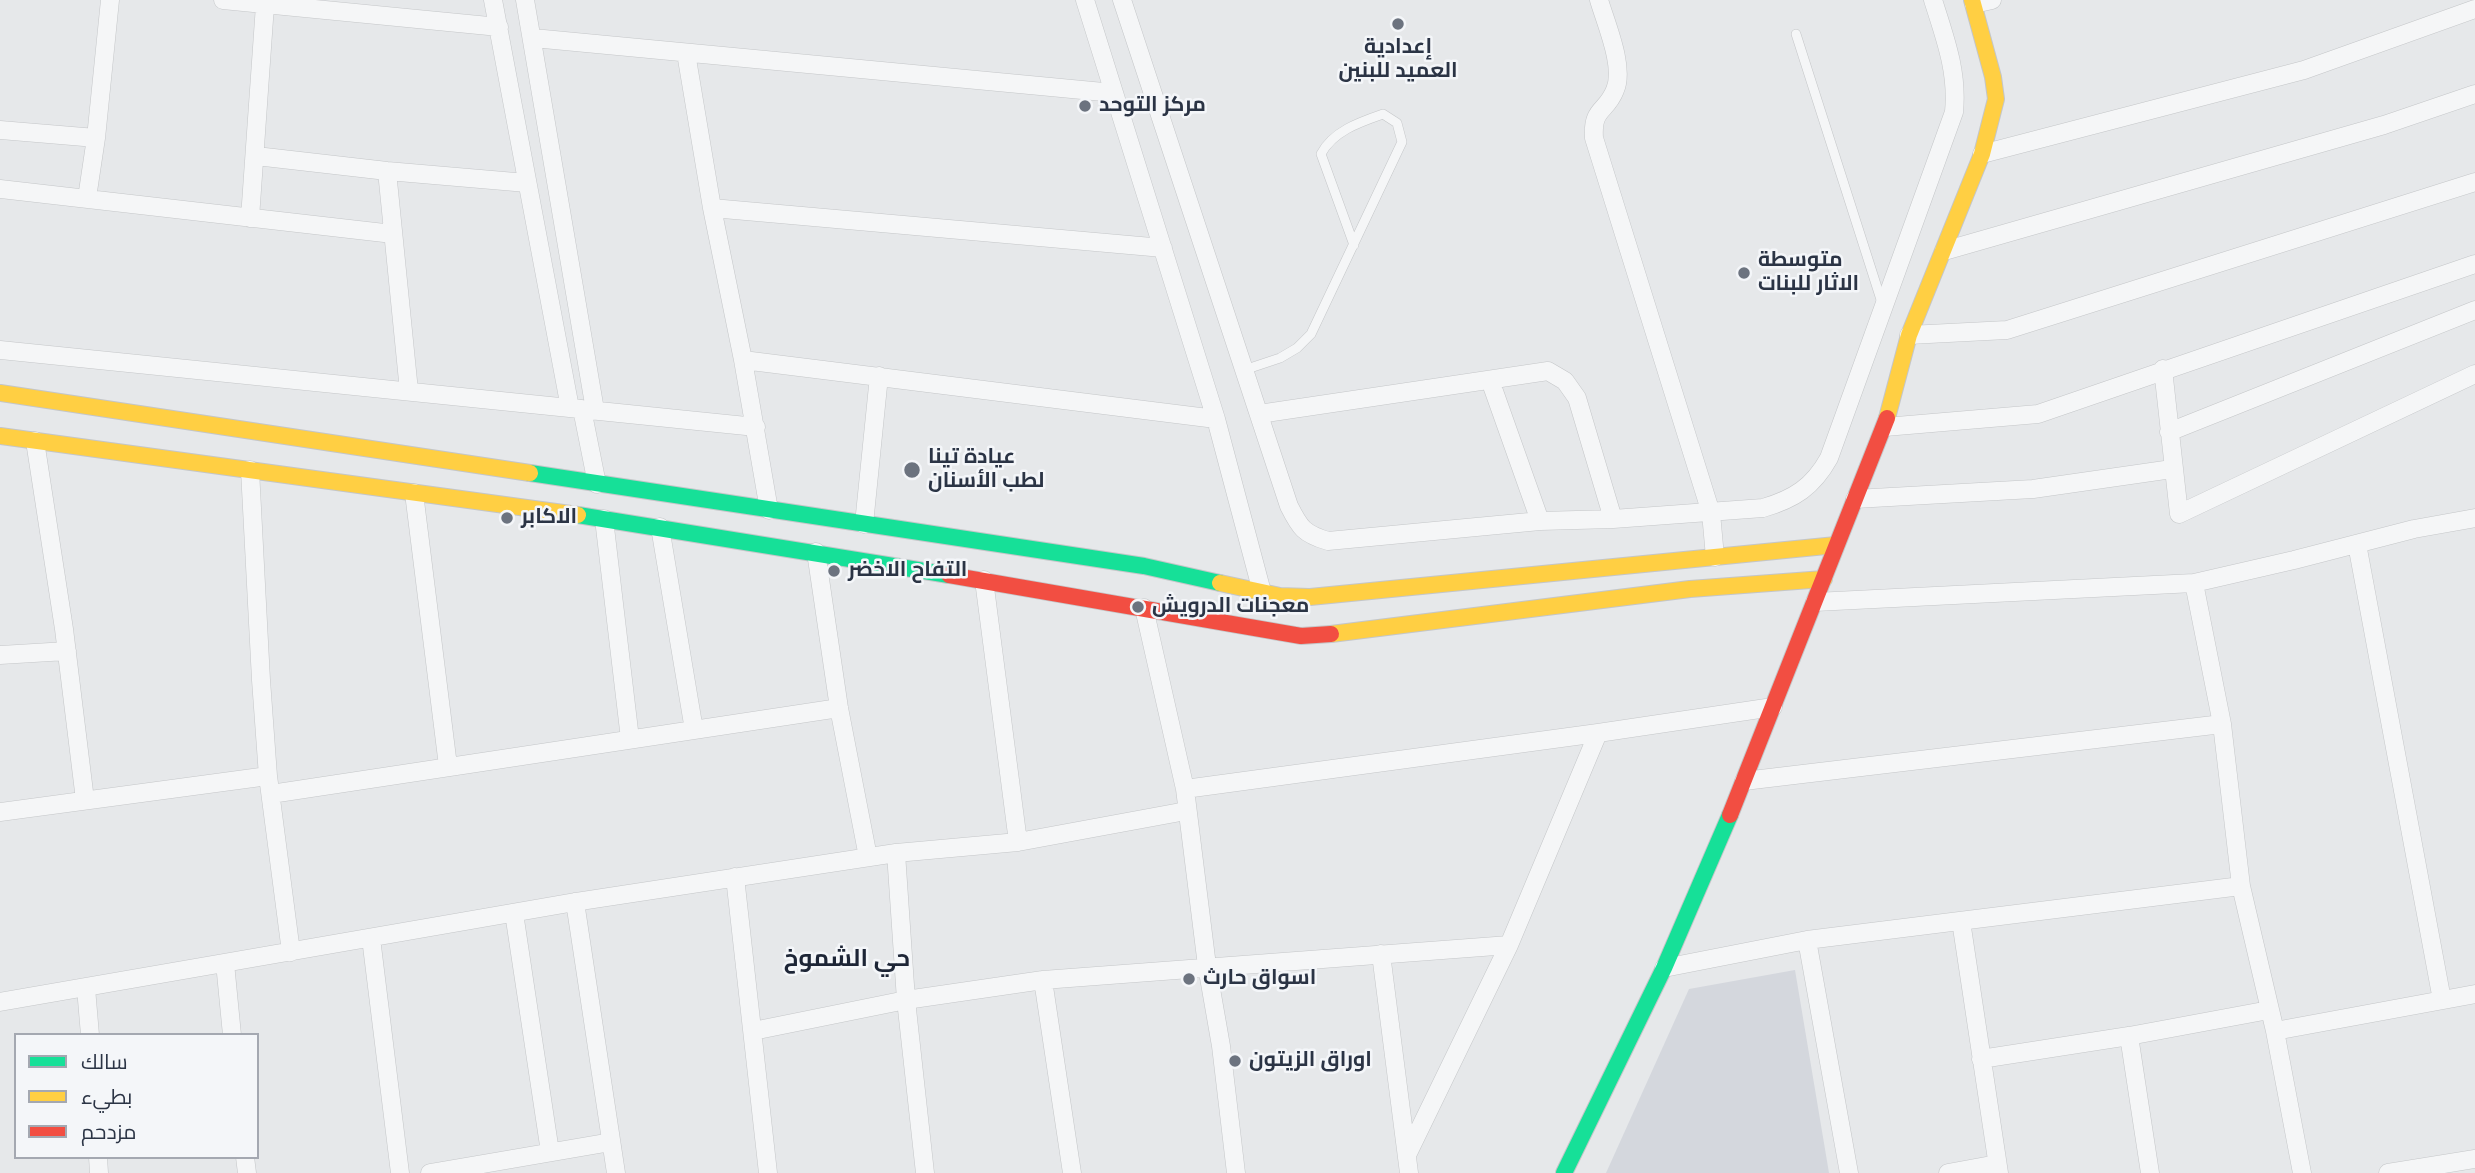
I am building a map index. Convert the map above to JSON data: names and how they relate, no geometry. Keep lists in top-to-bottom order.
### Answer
{
  "districts": ["حي الشموخ"],
  "places": [
    "إعدادية العميد للبنين",
    "مركز التوحد",
    "متوسطة الاثار للبنات",
    "عيادة تينا لطب الأسنان",
    "الاكابر",
    "التفاح الاخضر",
    "معجنات الدرويش",
    "اسواق حارث",
    "اوراق الزيتون"
  ],
  "legend": ["سالك", "بطيء", "مزدحم"]
}
